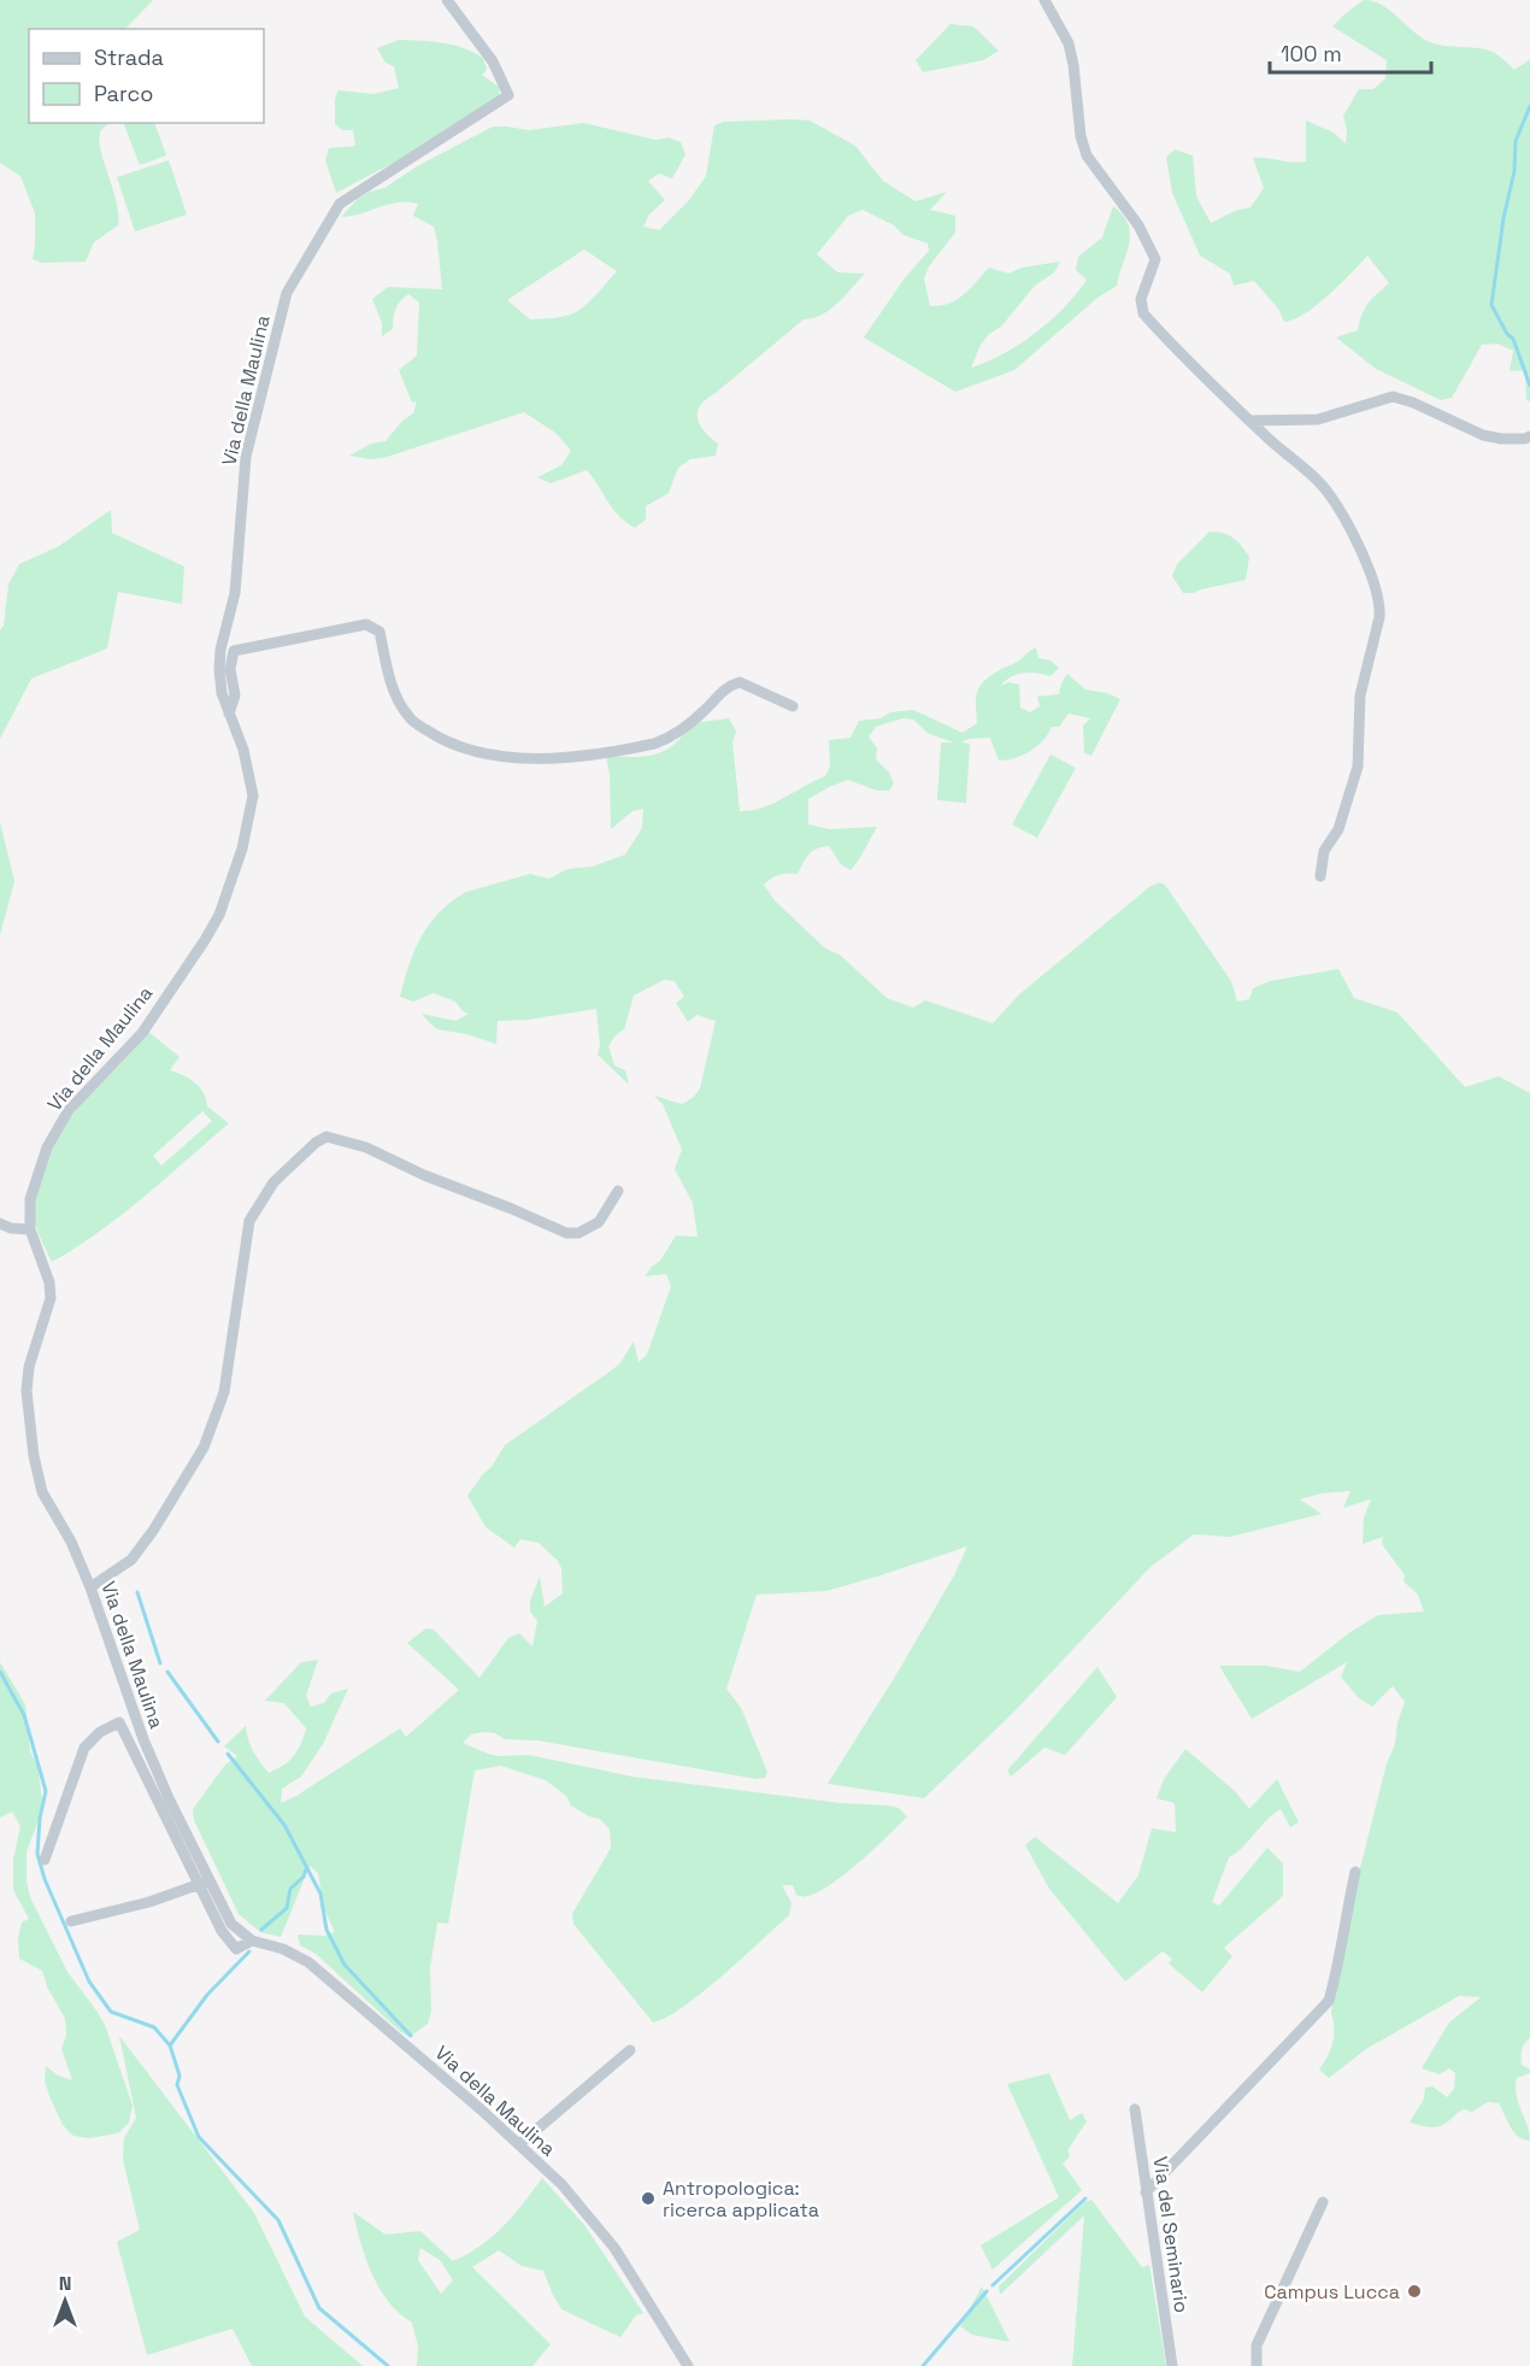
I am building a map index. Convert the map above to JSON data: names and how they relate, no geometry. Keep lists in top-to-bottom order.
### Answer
{
  "streets": {
    "street": ["Via della Maulina", "Via del Seminario"]
  },
  "places": ["Antropologica: ricerca applicata", "Campus Lucca"],
  "legend": ["Strada", "Parco"],
  "scale_bar": "100 m",
  "north": "top"
}
